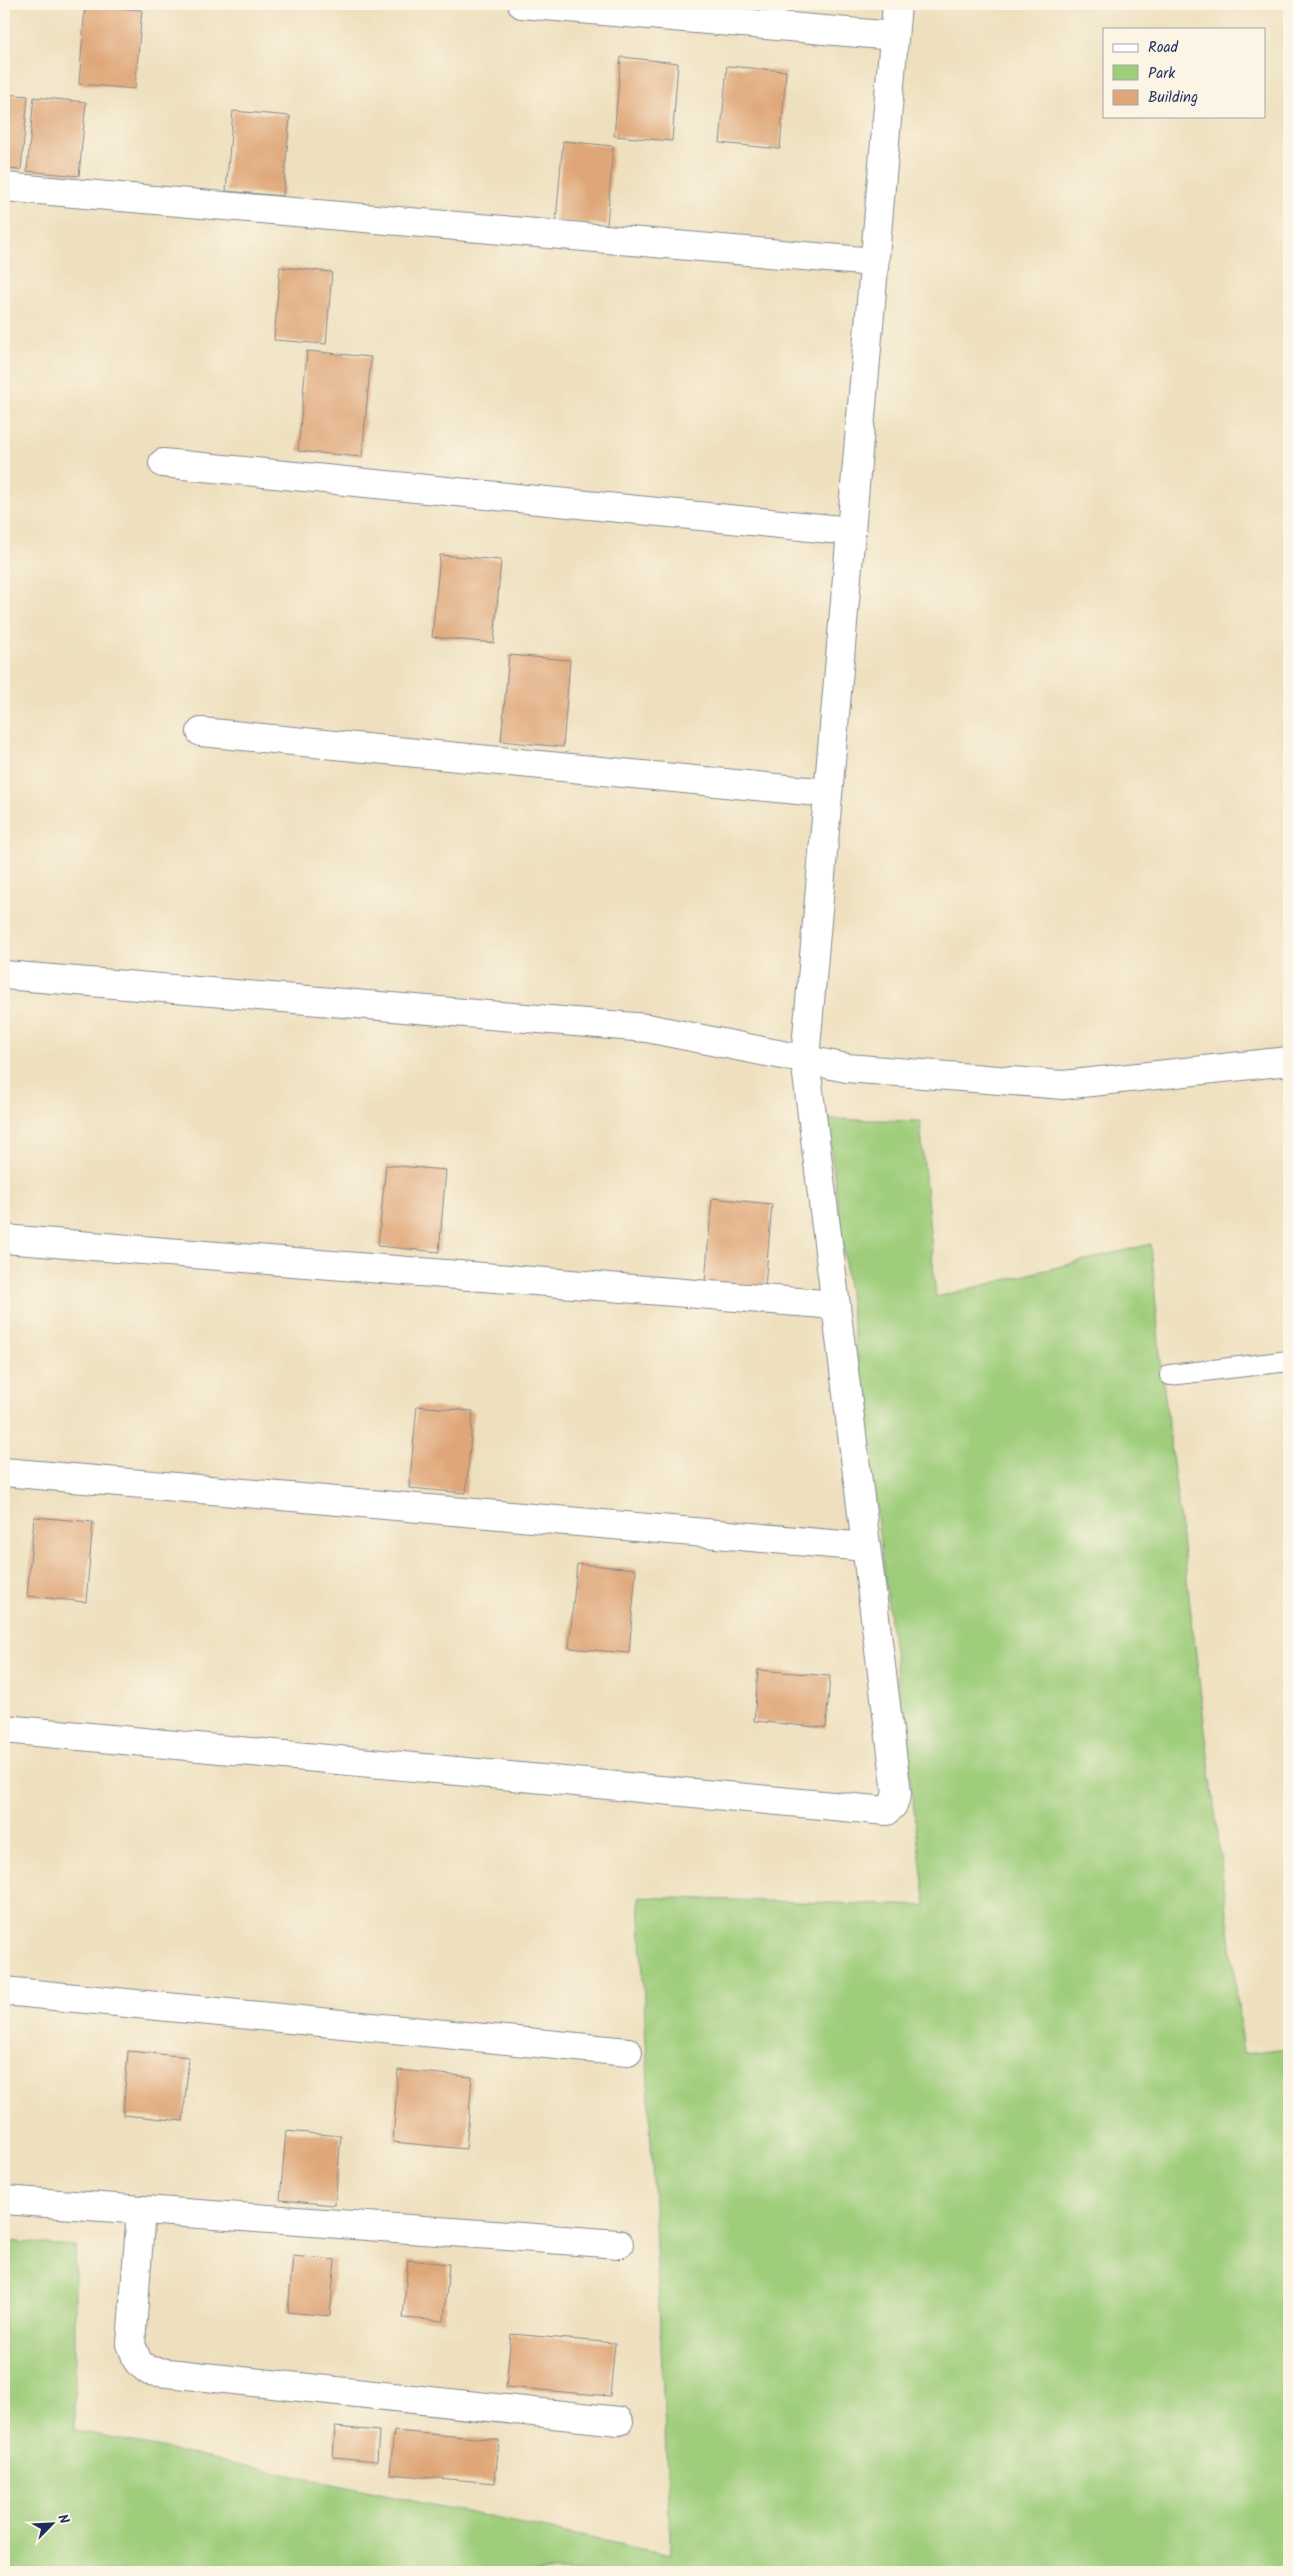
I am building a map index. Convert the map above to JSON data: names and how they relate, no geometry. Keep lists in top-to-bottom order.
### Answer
{
  "legend": ["Road", "Park", "Building"],
  "north": "top right"
}
